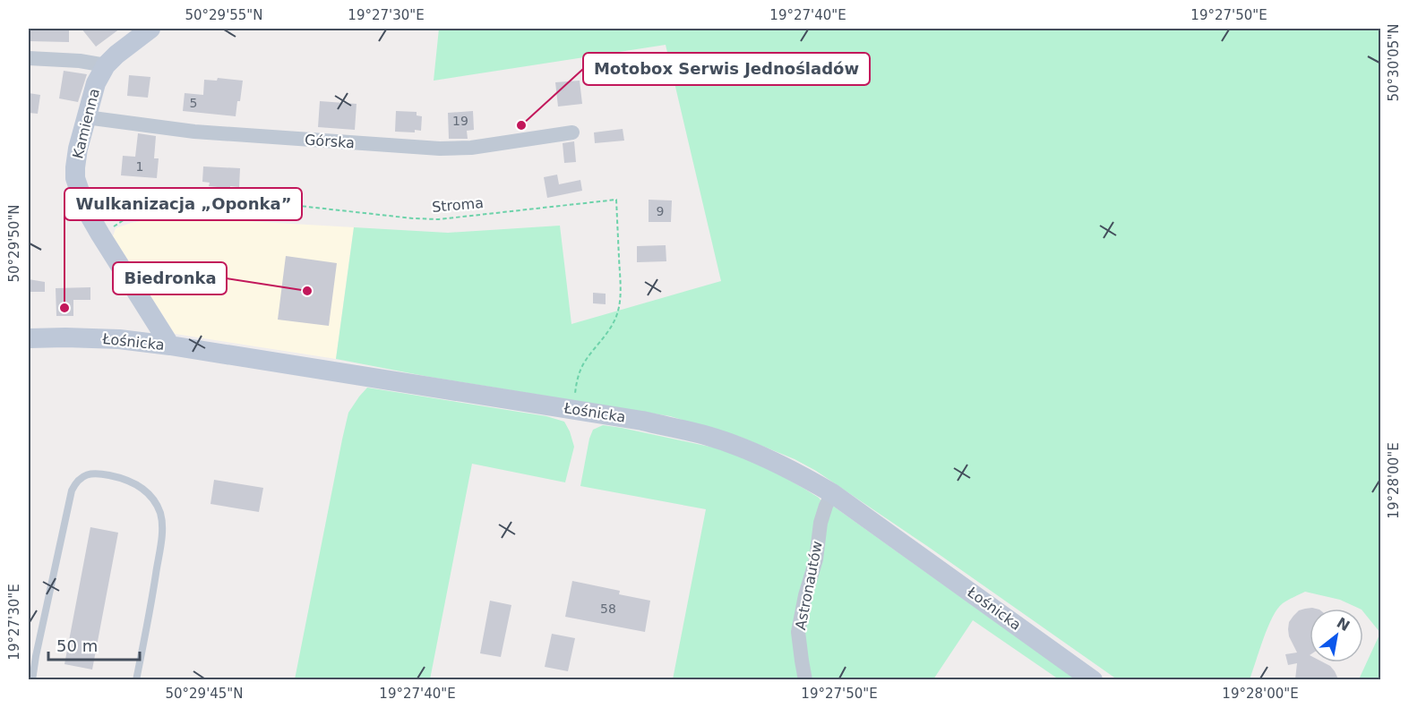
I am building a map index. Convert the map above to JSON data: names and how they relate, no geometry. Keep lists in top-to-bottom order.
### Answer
{
  "streets": {
    "street": [
      "Kamienna",
      "Górska",
      "Łośnicka",
      "Astronautów"
    ],
    "path": ["Stroma"]
  },
  "crossings": [
    ["Kamienna", "Górska"],
    ["Kamienna", "Stroma"],
    ["Kamienna", "Łośnicka"],
    ["Stroma", "Łośnicka"],
    ["Łośnicka", "Astronautów"]
  ],
  "places": ["Motobox Serwis Jednośladów", "Biedronka", "Wulkanizacja „Oponka”"],
  "house_numbers": [
    "5",
    "19",
    "1",
    "9",
    "58"
  ],
  "scale_bar": "50 m",
  "north": "top right",
  "coordinates": [
    "50°29'55\"N",
    "19°27'30\"E",
    "19°27'40\"E",
    "19°27'50\"E",
    "50°30'05\"N",
    "50°29'50\"N",
    "19°28'00\"E",
    "50°29'45\"N"
  ]
}
